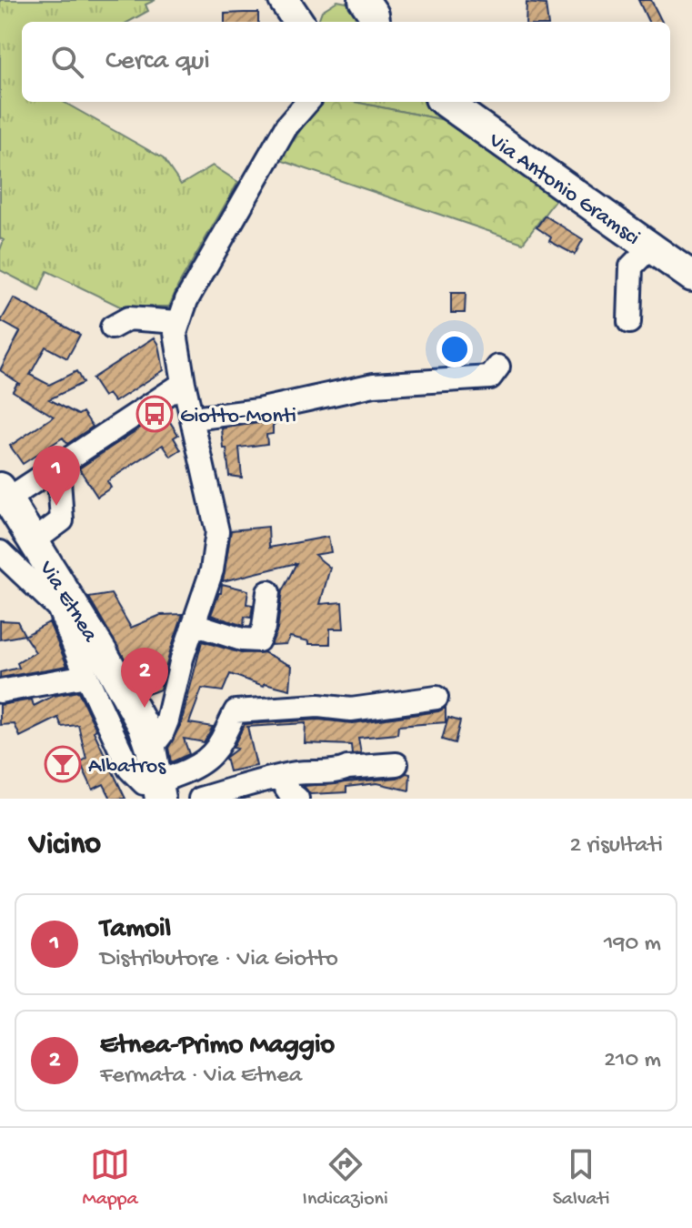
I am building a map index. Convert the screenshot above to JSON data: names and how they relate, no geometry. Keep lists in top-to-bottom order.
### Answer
{
  "streets": {
    "main road": ["Via Antonio Gramsci", "Via Etnea"]
  },
  "places": {
    "bus stop": ["Giotto-Monti"],
    "bar": ["Albatros"]
  },
  "page": {
    "search": "Cerca qui",
    "pins": ["1", "2"],
    "heading": ["Vicino", "2 risultati"],
    "list": [
      {
        "mark": "1",
        "name": "Tamoil",
        "note": "Distributore · Via Giotto",
        "value": "190 m"
      },
      {
        "mark": "2",
        "name": "Etnea-Primo Maggio",
        "note": "Fermata · Via Etnea",
        "value": "210 m"
      }
    ],
    "nav": ["Mappa", "Indicazioni", "Salvati"]
  }
}
